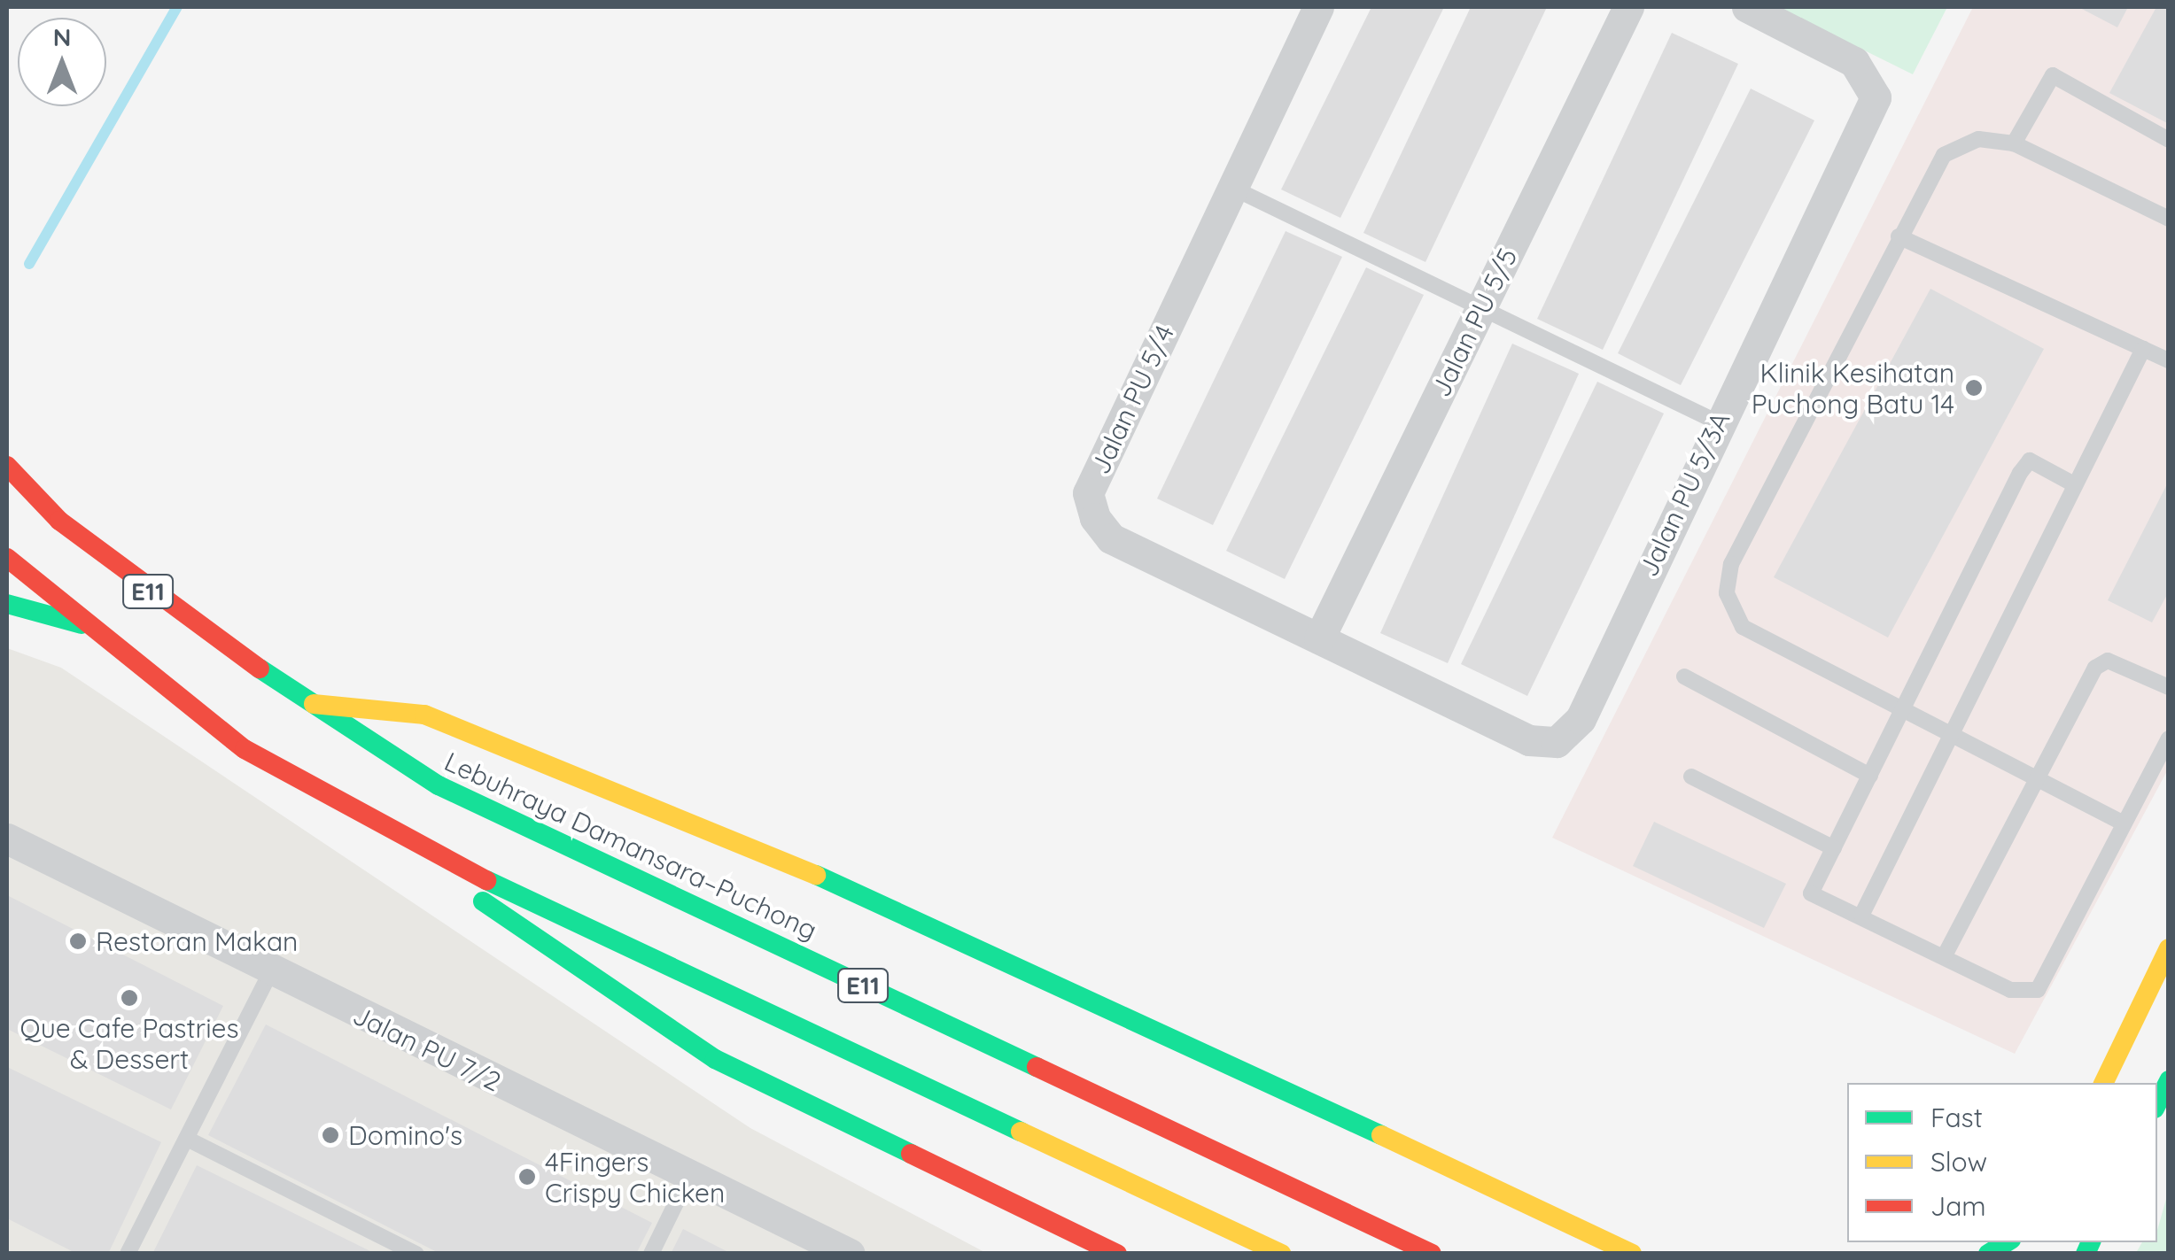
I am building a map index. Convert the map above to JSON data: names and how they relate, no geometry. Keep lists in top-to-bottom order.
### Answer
{
  "streets": {
    "main road": ["E11", "Lebuhraya Damansara–Puchong"],
    "street": [
      "Jalan PU 5/5",
      "Jalan PU 5/4",
      "Jalan PU 5/3A",
      "Jalan PU 7/2"
    ]
  },
  "crossings": [
    ["Jalan PU 5/5", "Jalan PU 5/4"],
    ["Jalan PU 5/4", "Jalan PU 5/3A"]
  ],
  "places": [
    "Klinik Kesihatan Puchong Batu 14",
    "Restoran Makan",
    "Que Cafe Pastries & Dessert",
    "Domino's",
    "4Fingers Crispy Chicken"
  ],
  "legend": ["Fast", "Slow", "Jam"],
  "north": "top"
}
